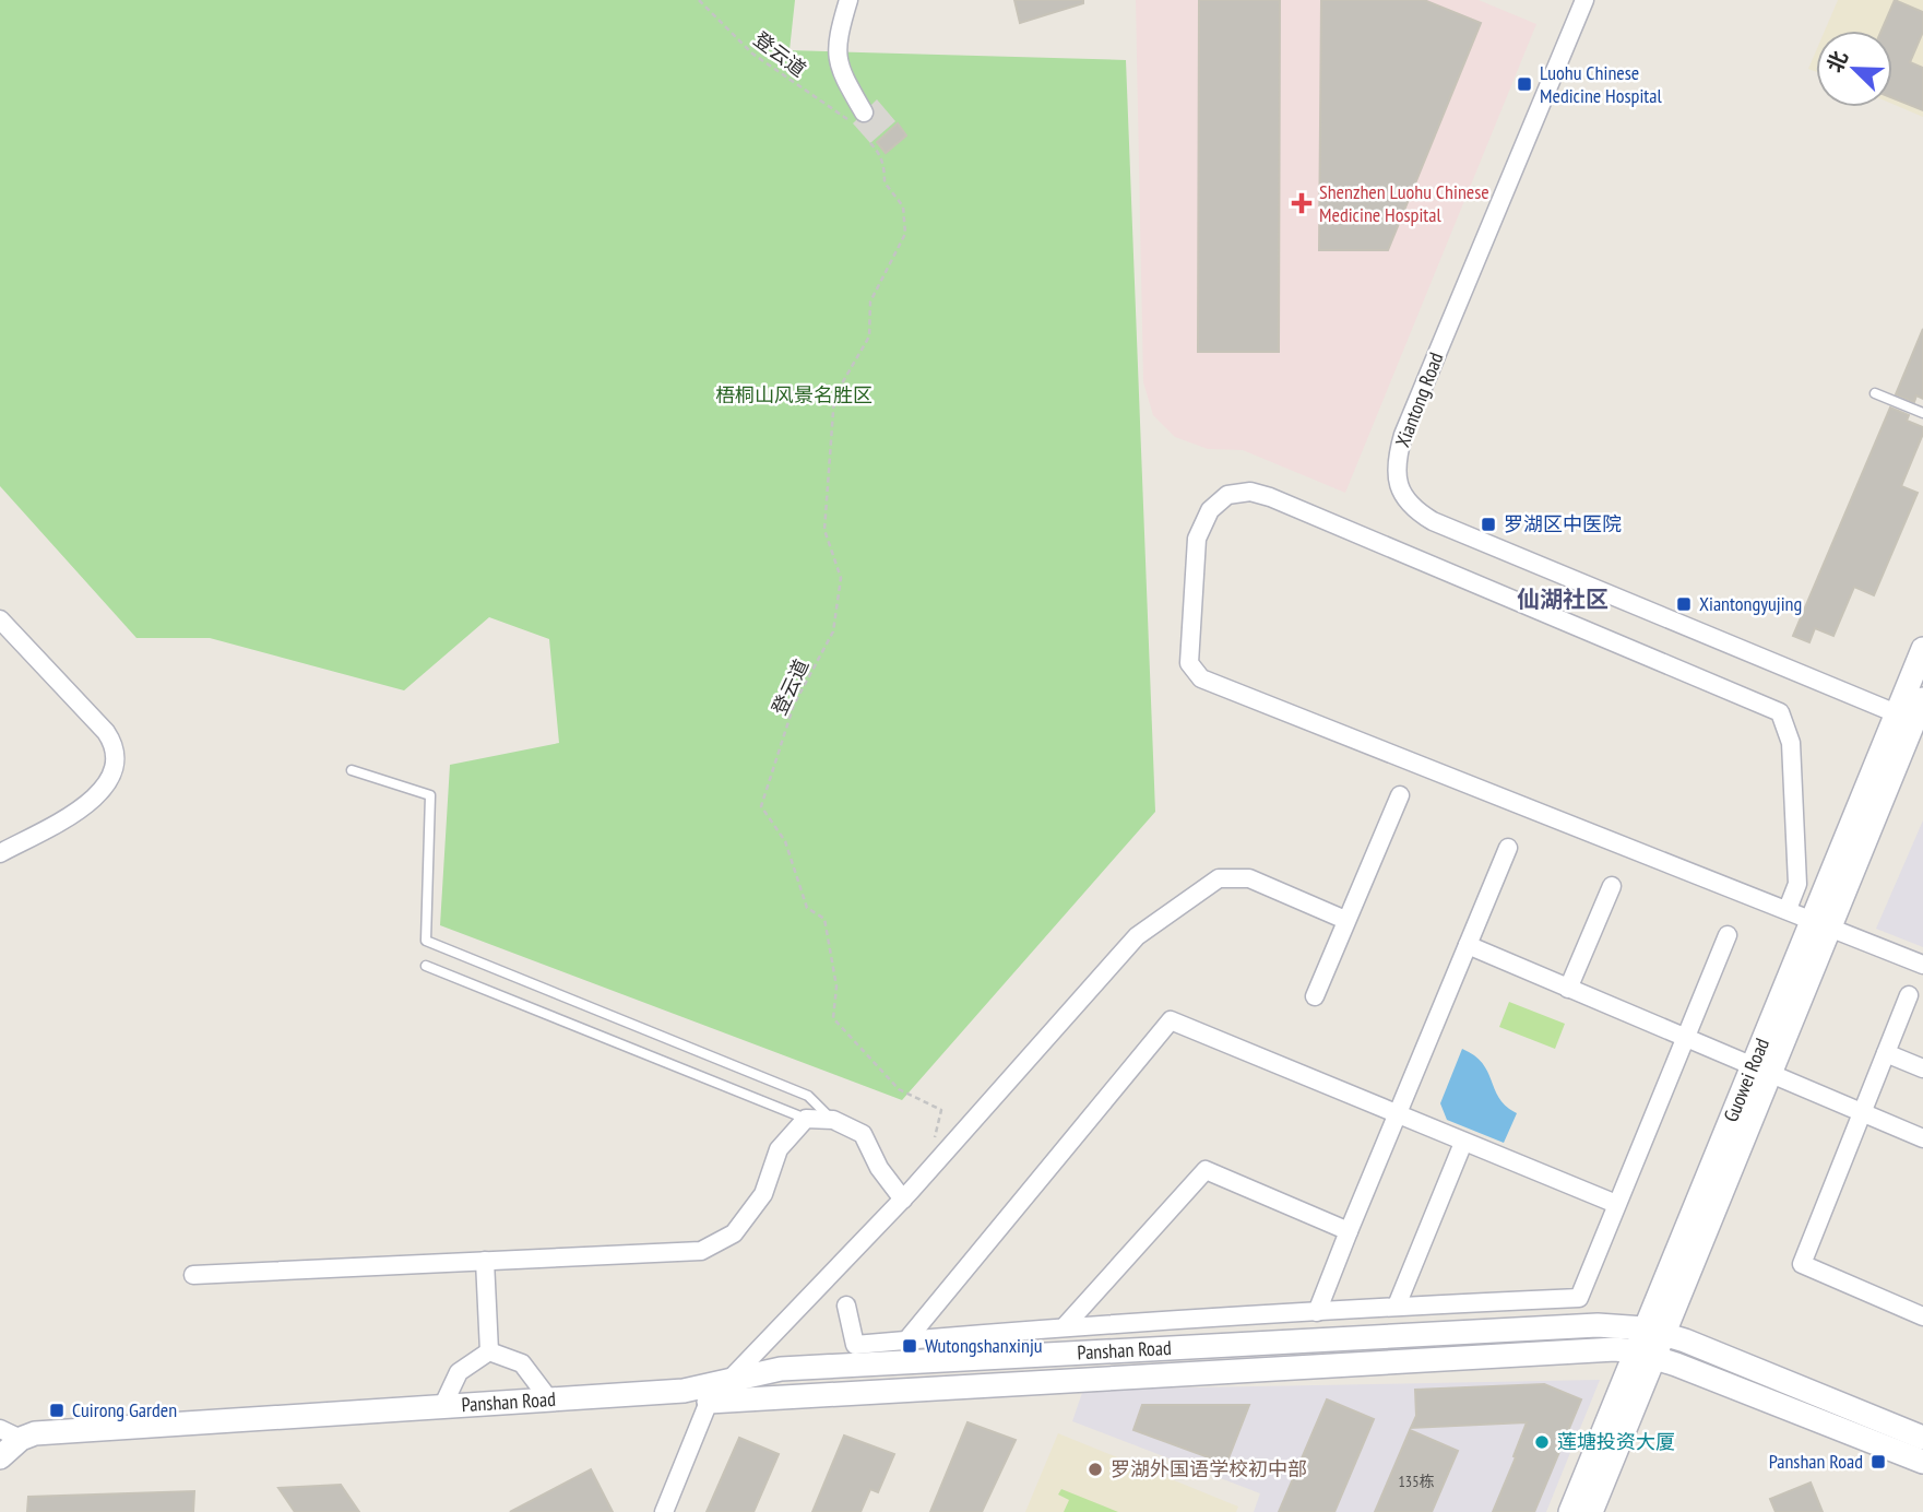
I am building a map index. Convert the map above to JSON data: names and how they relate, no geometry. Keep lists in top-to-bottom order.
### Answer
{
  "streets": {
    "street": ["Xiantong Road", "Guowei Road", "Panshan Road"],
    "path": ["登云道"]
  },
  "crossings": [
    ["Xiantong Road", "Guowei Road"],
    ["Guowei Road", "Panshan Road"]
  ],
  "districts": ["仙湖社区"],
  "parks": ["梧桐山风景名胜区"],
  "places": {
    "transit": [
      "Luohu Chinese Medicine Hospital",
      "罗湖区中医院",
      "Xiantongyujing",
      "Wutongshanxinju",
      "Cuirong Garden",
      "Panshan Road"
    ],
    "health": ["Shenzhen Luohu Chinese Medicine Hospital"],
    "other": ["莲塘投资大厦", "罗湖外国语学校初中部"]
  },
  "house_numbers": ["135栋"],
  "north": "top left"
}
